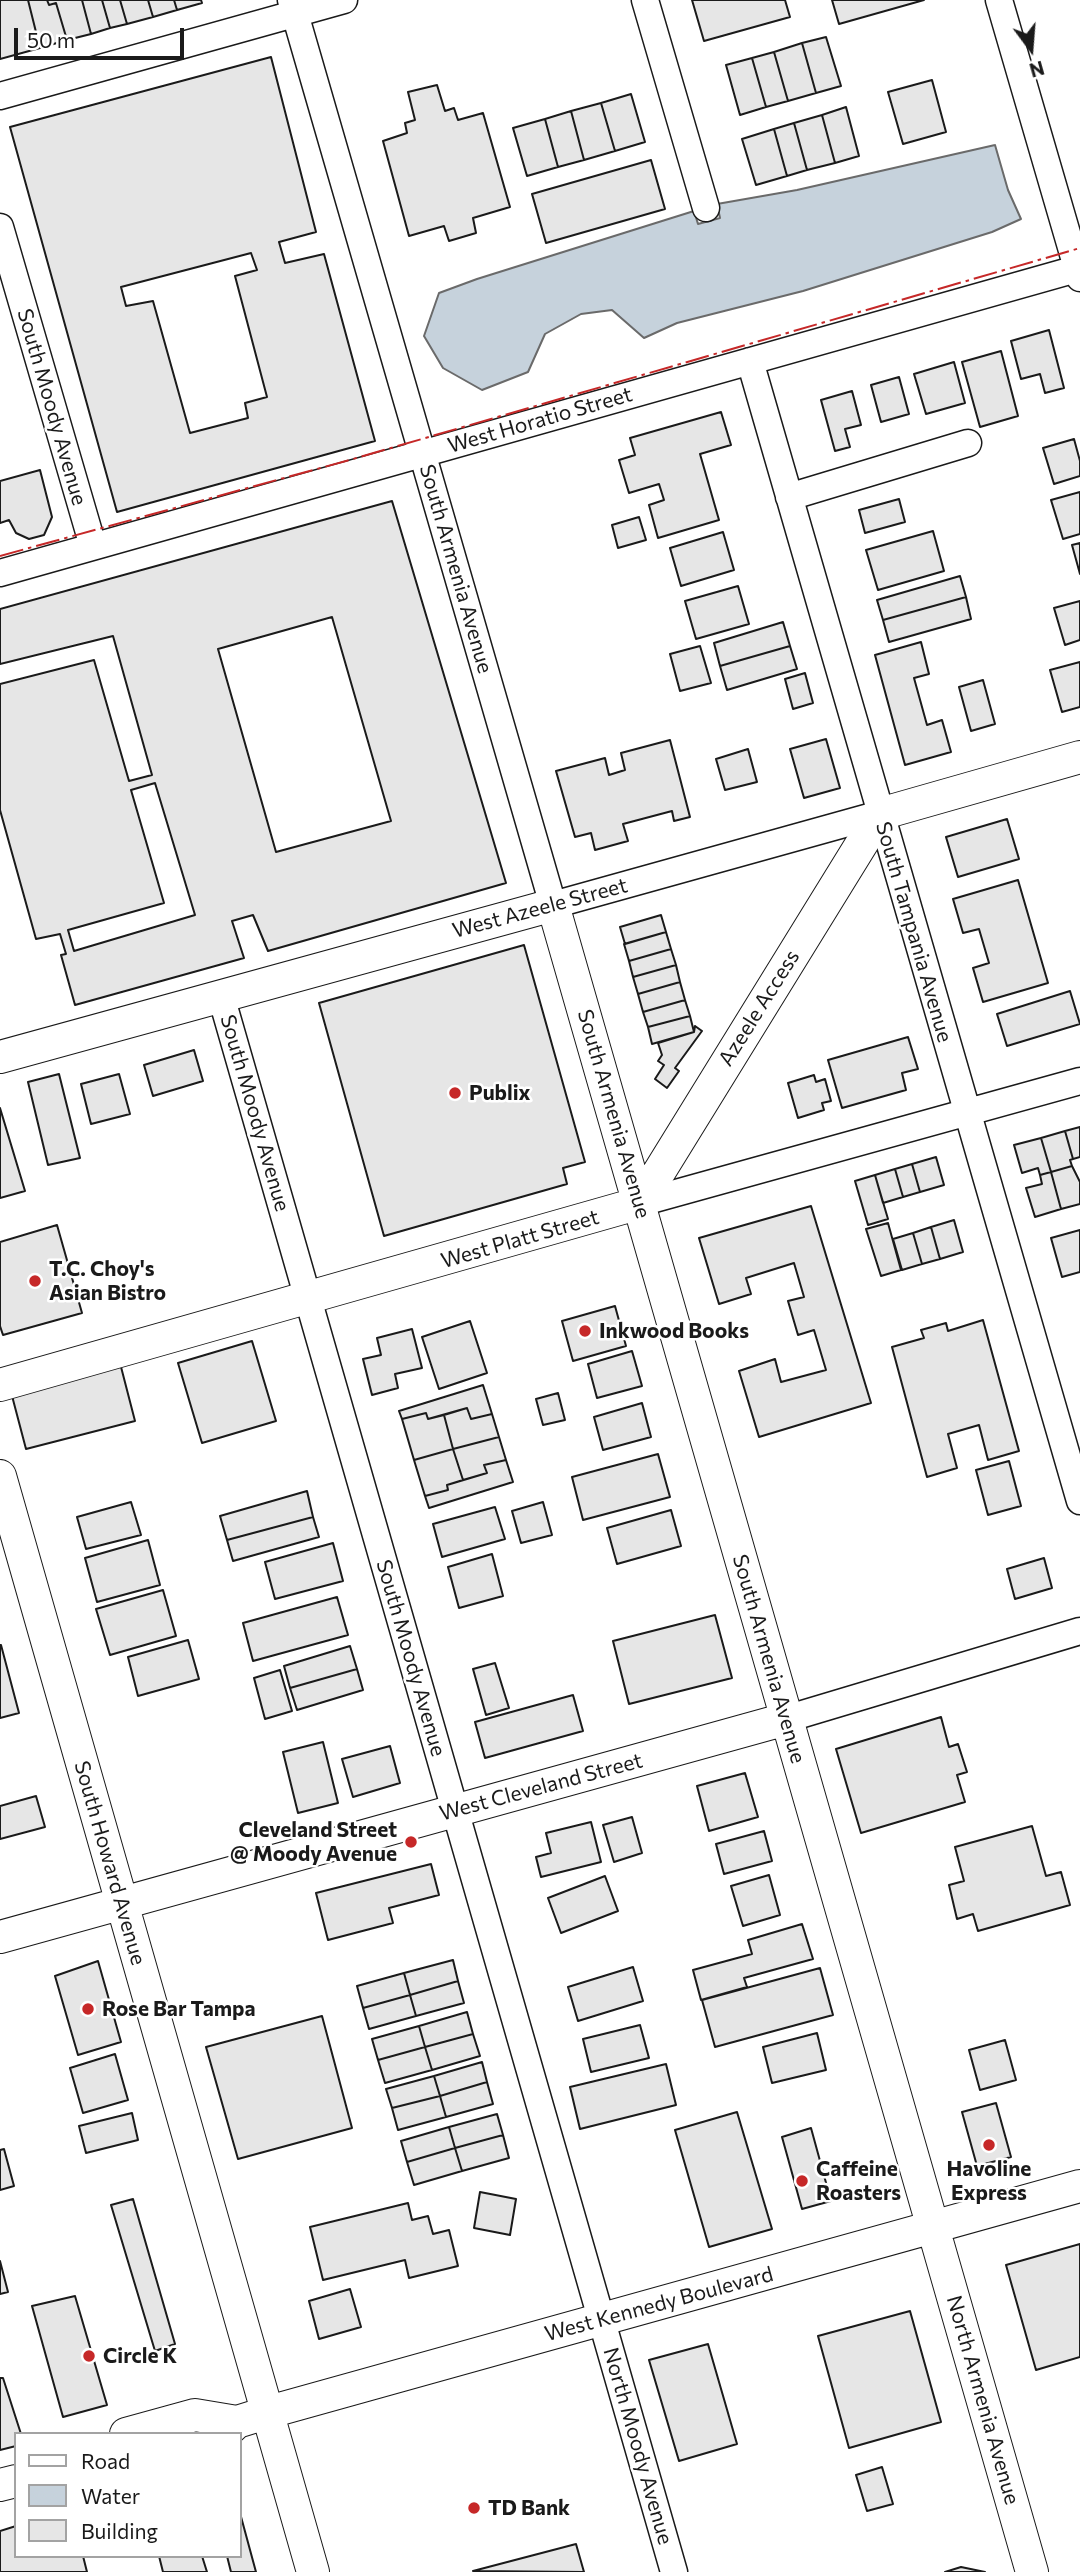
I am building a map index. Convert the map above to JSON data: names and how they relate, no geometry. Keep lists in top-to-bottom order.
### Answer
{
  "streets": {
    "main road": [
      "South Armenia Avenue",
      "West Azeele Street",
      "Azeele Access",
      "West Platt Street",
      "West Cleveland Street",
      "South Howard Avenue",
      "West Kennedy Boulevard",
      "North Armenia Avenue"
    ],
    "street": [
      "South Moody Avenue",
      "West Horatio Street",
      "South Tampania Avenue",
      "North Moody Avenue"
    ]
  },
  "crossings": [
    ["South Moody Avenue", "West Horatio Street"],
    ["South Moody Avenue", "West Azeele Street"],
    ["South Moody Avenue", "West Platt Street"],
    ["South Moody Avenue", "West Cleveland Street"],
    ["South Moody Avenue", "West Kennedy Boulevard"],
    ["South Moody Avenue", "North Moody Avenue"],
    ["West Horatio Street", "South Armenia Avenue"],
    ["West Horatio Street", "South Tampania Avenue"],
    ["South Armenia Avenue", "West Azeele Street"],
    ["South Armenia Avenue", "Azeele Access"],
    ["South Armenia Avenue", "West Platt Street"],
    ["South Armenia Avenue", "West Cleveland Street"],
    ["South Armenia Avenue", "West Kennedy Boulevard"],
    ["South Armenia Avenue", "North Armenia Avenue"],
    ["West Azeele Street", "South Tampania Avenue"],
    ["West Azeele Street", "Azeele Access"],
    ["South Tampania Avenue", "Azeele Access"],
    ["South Tampania Avenue", "West Platt Street"],
    ["Azeele Access", "West Platt Street"],
    ["West Cleveland Street", "South Howard Avenue"],
    ["South Howard Avenue", "West Kennedy Boulevard"],
    ["West Kennedy Boulevard", "North Armenia Avenue"],
    ["West Kennedy Boulevard", "North Moody Avenue"]
  ],
  "places": [
    "Publix",
    "T.C. Choy's Asian Bistro",
    "Inkwood Books",
    "Cleveland Street @ Moody Avenue",
    "Rose Bar Tampa",
    "Havoline Express",
    "Caffeine Roasters",
    "Circle K",
    "TD Bank"
  ],
  "legend": ["Road", "Water", "Building"],
  "scale_bar": "50 m",
  "north": "bottom"
}
